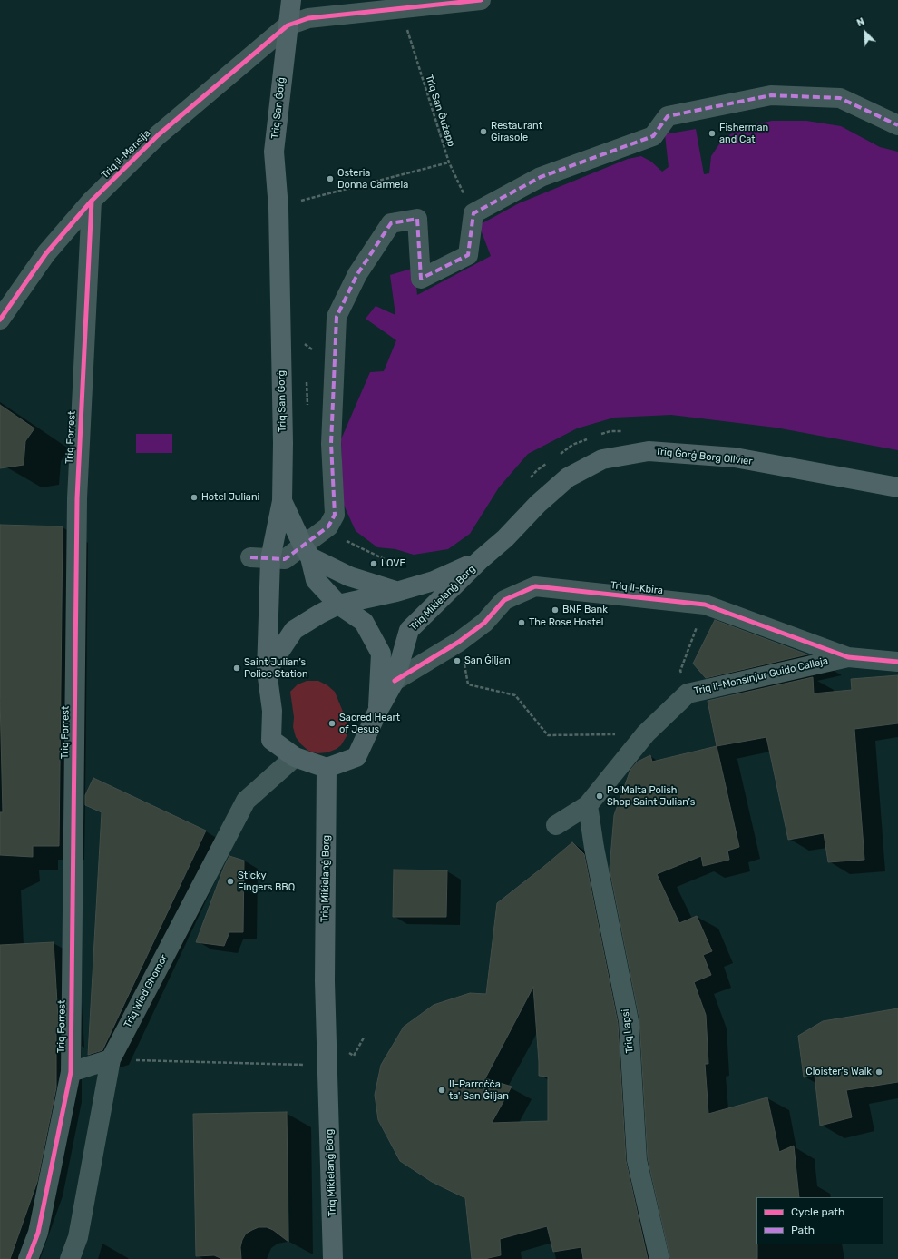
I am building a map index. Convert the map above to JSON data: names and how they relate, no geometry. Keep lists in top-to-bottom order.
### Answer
{
  "streets": {
    "main road": ["Triq San Ġorġ", "Triq Ġorġ Borg Olivier", "Triq Mikielanġ Borg"],
    "street": [
      "Triq il-Mensija",
      "Triq Forrest",
      "Triq il-Kbira",
      "Triq il-Monsinjur Guido Calleja",
      "Triq Wied Għomor",
      "Triq Lapsi"
    ],
    "path": ["Triq San Ġużepp"]
  },
  "crossings": [
    ["Triq San Ġorġ", "Triq il-Mensija"],
    ["Triq San Ġorġ", "Triq Mikielanġ Borg"],
    ["Triq San Ġorġ", "Triq Wied Għomor"],
    ["Triq il-Mensija", "Triq Forrest"],
    ["Triq Ġorġ Borg Olivier", "Triq Mikielanġ Borg"],
    ["Triq il-Kbira", "Triq Mikielanġ Borg"],
    ["Triq il-Kbira", "Triq il-Monsinjur Guido Calleja"],
    ["Triq il-Monsinjur Guido Calleja", "Triq Lapsi"]
  ],
  "places": [
    "Restaurant Girasole",
    "Fisherman and Cat",
    "Osteria Donna Carmela",
    "Hotel Juliani",
    "LOVE",
    "BNF Bank",
    "The Rose Hostel",
    "San Ġiljan",
    "Saint Julian's Police Station",
    "Sacred Heart of Jesus",
    "PolMalta Polish Shop Saint Julian’s",
    "Sticky Fingers BBQ",
    "Cloister's Walk",
    "Il-Parroċċa ta' San Ġiljan"
  ],
  "legend": ["Cycle path", "Path"],
  "north": "top left"
}
